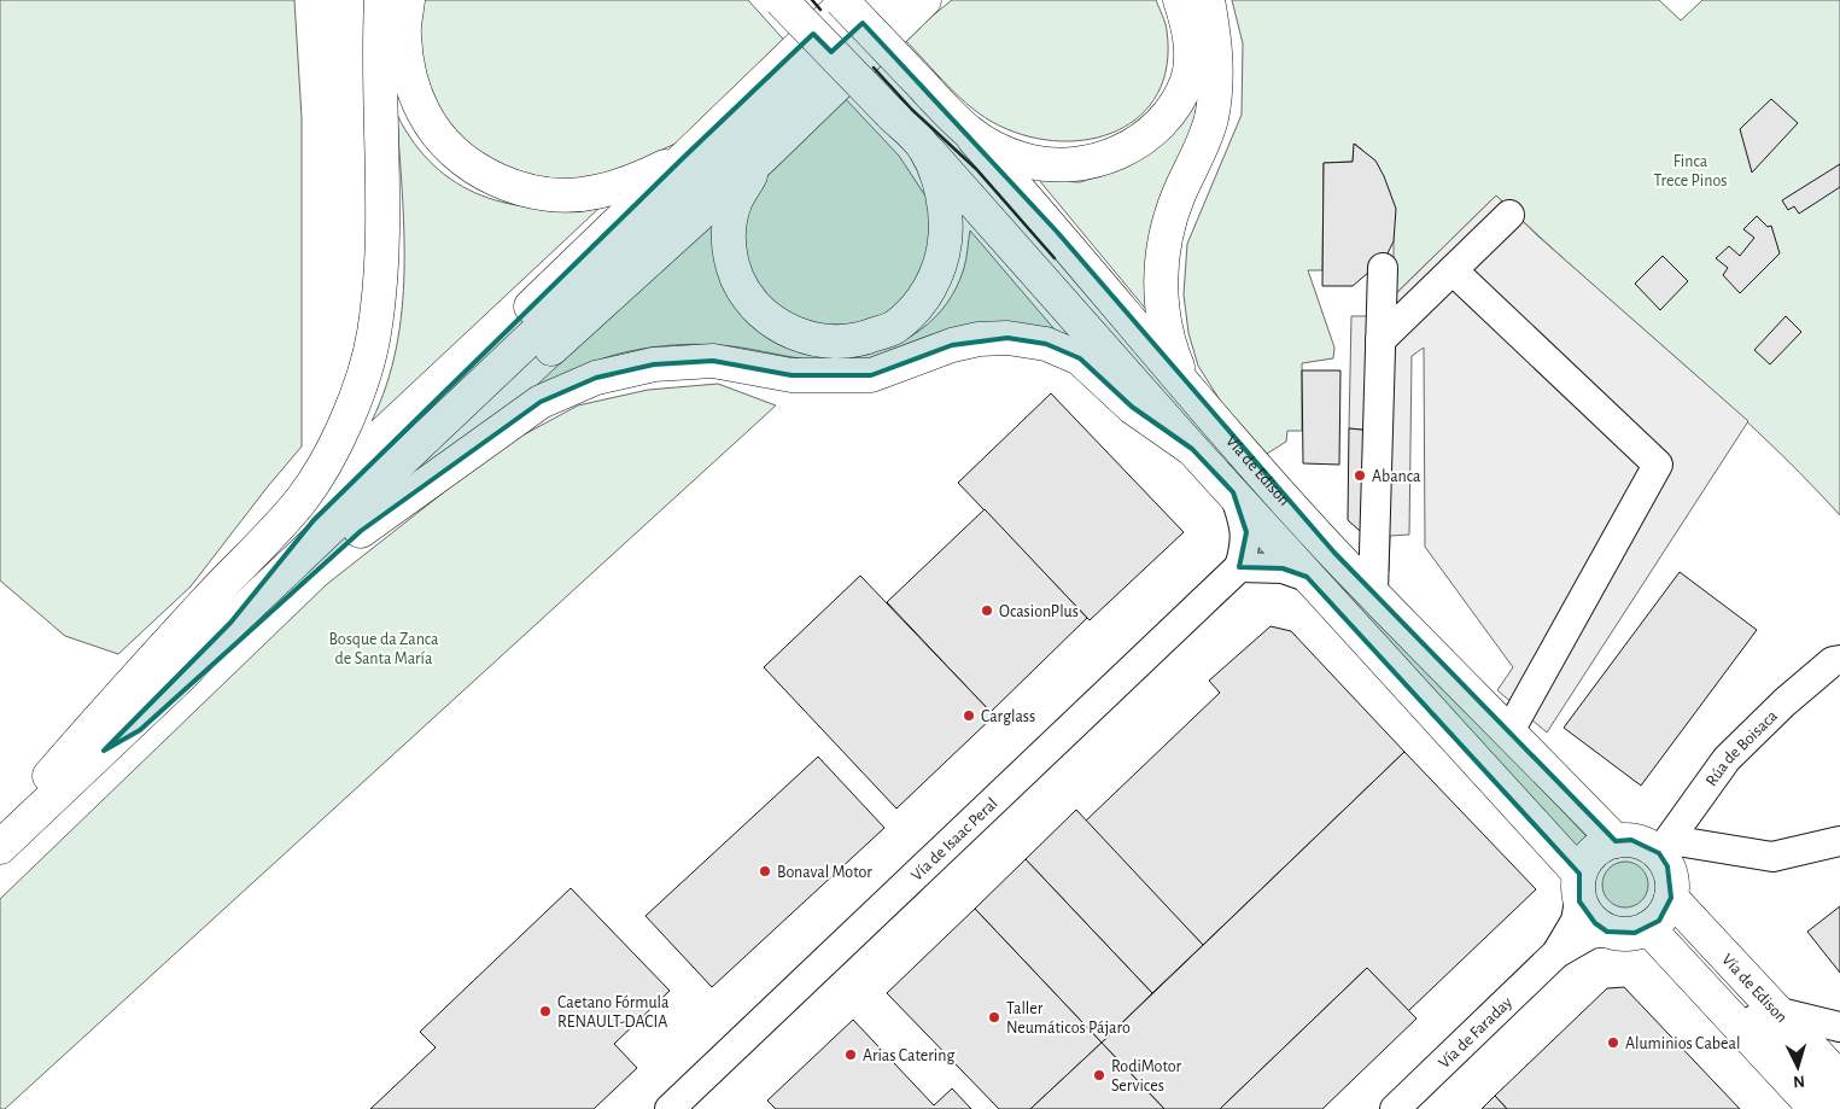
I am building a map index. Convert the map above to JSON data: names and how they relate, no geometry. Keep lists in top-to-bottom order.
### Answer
{
  "streets": {
    "main road": ["Vía de Edison"],
    "street": ["Rúa de Boisaca", "Vía de Isaac Peral", "Vía de Faraday"]
  },
  "crossings": [
    ["Vía de Edison", "Rúa de Boisaca"],
    ["Vía de Edison", "Vía de Faraday"],
    ["Rúa de Boisaca", "Vía de Faraday"]
  ],
  "parks": ["Finca Trece Pinos", "Bosque da Zanca de Santa María"],
  "places": [
    "Abanca",
    "OcasionPlus",
    "Carglass",
    "Bonaval Motor",
    "Caetano Fórmula RENAULT-DACIA",
    "Taller Neumáticos Pájaro",
    "Aluminios Cabeal",
    "Arias Catering",
    "RodiMotor Services"
  ],
  "north": "bottom"
}
